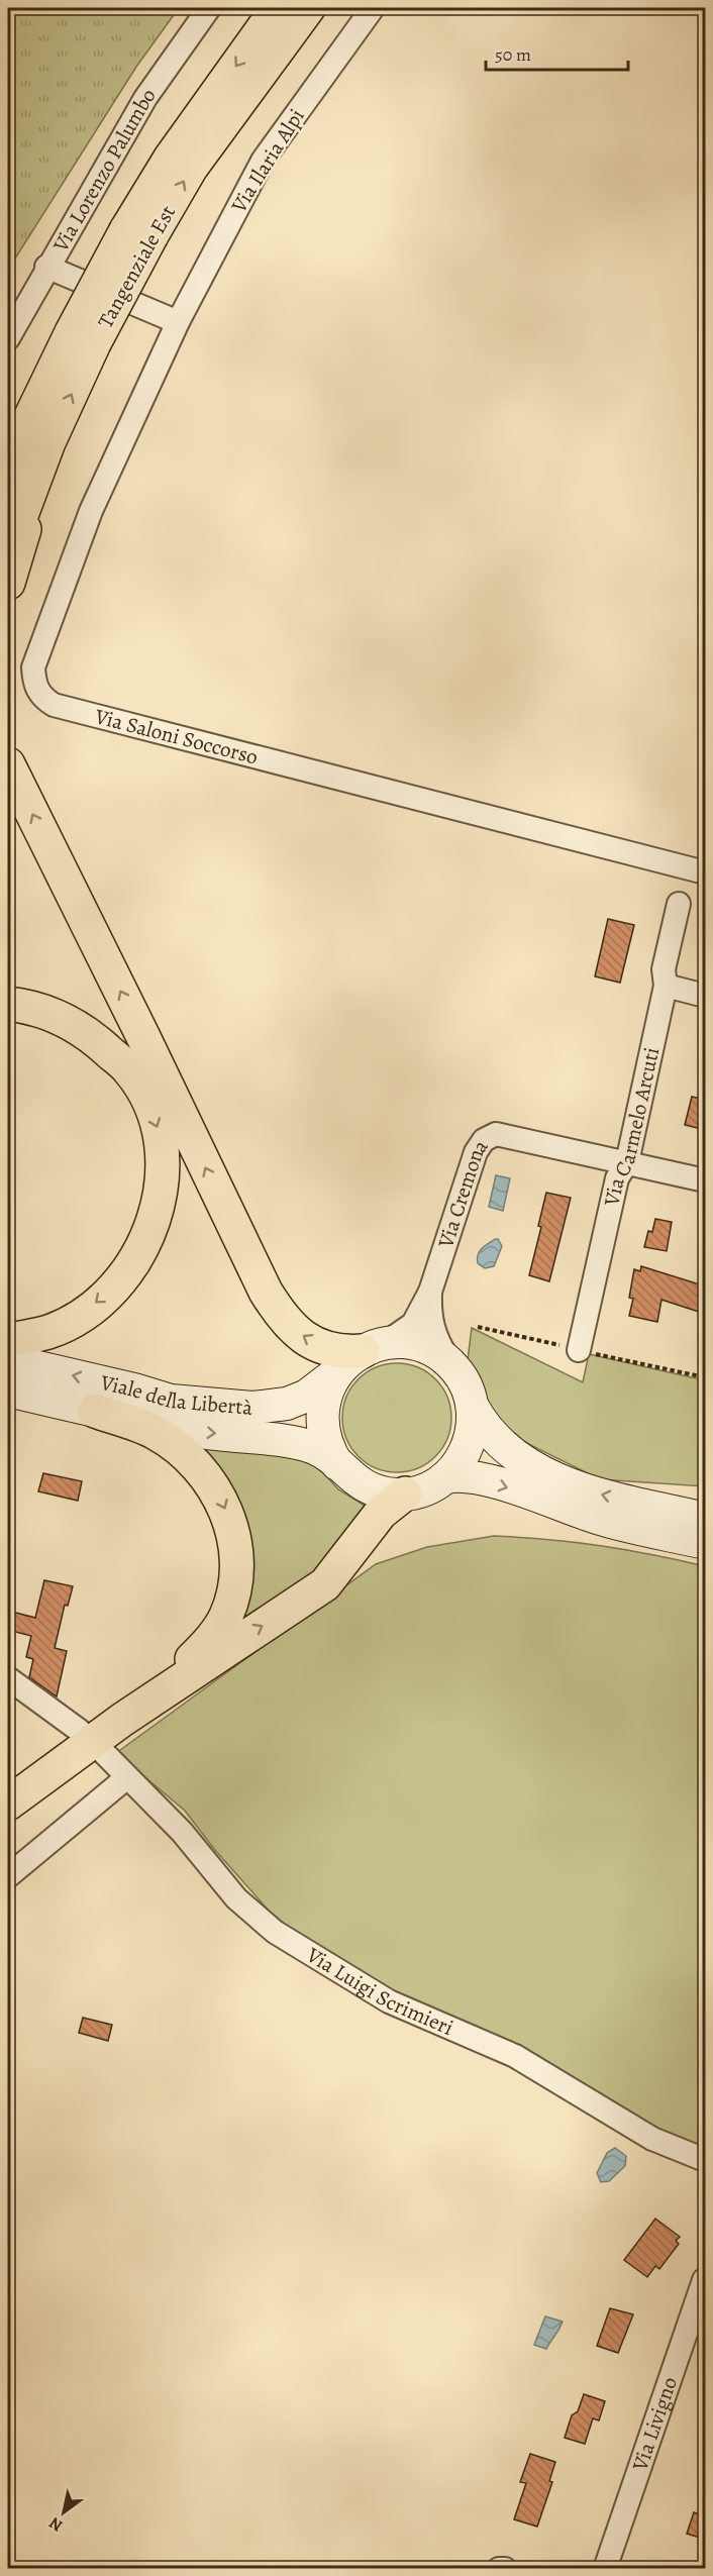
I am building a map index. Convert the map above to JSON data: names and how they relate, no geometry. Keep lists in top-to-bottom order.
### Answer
{
  "streets": {
    "highway": ["Tangenziale Est"],
    "main road": ["Viale della Libertà"],
    "street": [
      "Via Ilaria Alpi",
      "Via Lorenzo Palumbo",
      "Via Saloni Soccorso",
      "Via Carmelo Arcuti",
      "Via Cremona",
      "Via Luigi Scrimieri",
      "Via Livigno"
    ]
  },
  "crossings": [
    ["Via Ilaria Alpi", "Via Saloni Soccorso"],
    ["Via Carmelo Arcuti", "Via Cremona"],
    ["Via Cremona", "Viale della Libertà"]
  ],
  "scale_bar": "50 m",
  "north": "bottom left"
}
